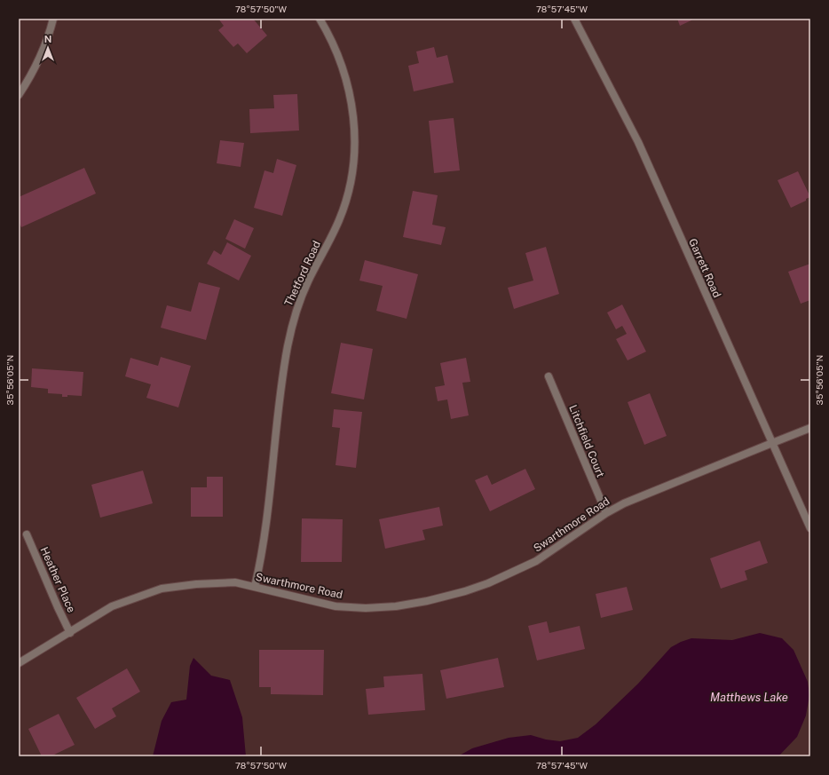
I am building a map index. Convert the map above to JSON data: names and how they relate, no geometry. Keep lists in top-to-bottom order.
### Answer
{
  "streets": {
    "street": [
      "Garrett Road",
      "Thetford Road",
      "Litchfield Court",
      "Swarthmore Road",
      "Heather Place"
    ]
  },
  "crossings": [
    ["Garrett Road", "Swarthmore Road"],
    ["Thetford Road", "Swarthmore Road"],
    ["Litchfield Court", "Swarthmore Road"],
    ["Swarthmore Road", "Heather Place"]
  ],
  "water": ["Matthews Lake"],
  "north": "top",
  "coordinates": ["78°57'50\"W", "78°57'45\"W", "35°56'05\"N"]
}
